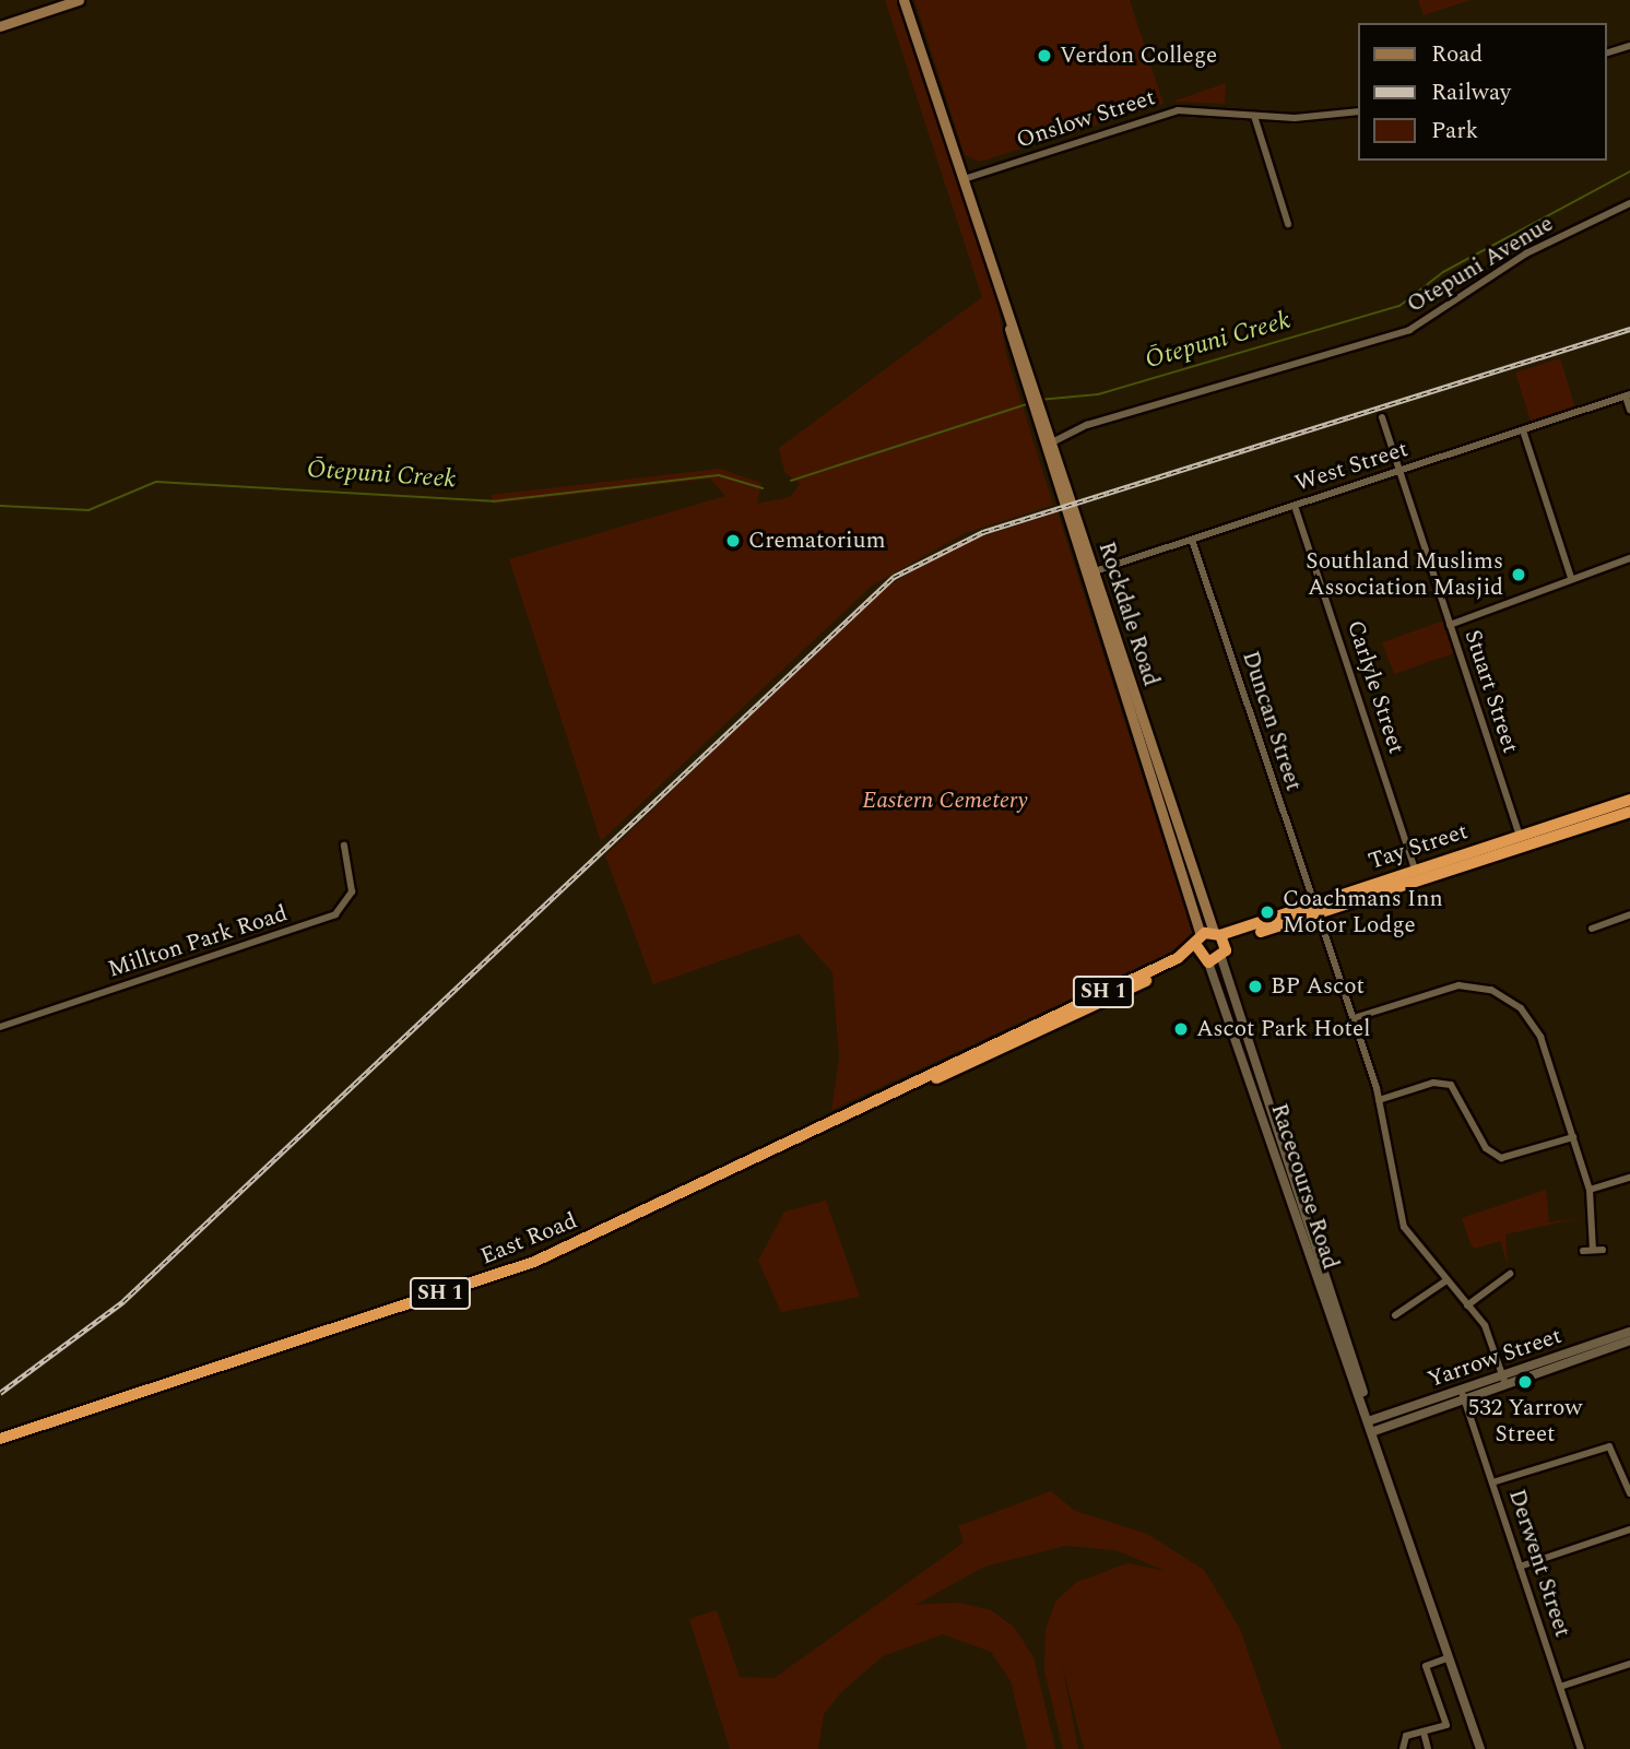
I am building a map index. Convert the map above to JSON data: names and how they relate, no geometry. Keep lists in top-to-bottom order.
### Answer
{
  "streets": {
    "highway": ["Tay Street", "SH 1", "East Road"],
    "main road": ["Rockdale Road"],
    "street": [
      "Onslow Street",
      "Otepuni Avenue",
      "West Street",
      "Carlyle Street",
      "Stuart Street",
      "Duncan Street",
      "Millton Park Road",
      "Racecourse Road",
      "Yarrow Street",
      "Derwent Street"
    ]
  },
  "crossings": [
    ["Onslow Street", "Rockdale Road"],
    ["Otepuni Avenue", "Rockdale Road"],
    ["West Street", "Rockdale Road"],
    ["West Street", "Carlyle Street"],
    ["West Street", "Stuart Street"],
    ["West Street", "Duncan Street"],
    ["Rockdale Road", "Tay Street"],
    ["Rockdale Road", "East Road"],
    ["Carlyle Street", "Tay Street"],
    ["Stuart Street", "Tay Street"],
    ["Duncan Street", "Tay Street"],
    ["Duncan Street", "Yarrow Street"],
    ["Tay Street", "SH 1"],
    ["Tay Street", "Racecourse Road"],
    ["Tay Street", "East Road"],
    ["SH 1", "Racecourse Road"],
    ["SH 1", "East Road"],
    ["Racecourse Road", "East Road"],
    ["Racecourse Road", "Yarrow Street"],
    ["Yarrow Street", "Derwent Street"]
  ],
  "water": ["Ōtepuni Creek"],
  "parks": ["Eastern Cemetery"],
  "places": [
    "Verdon College",
    "Crematorium",
    "Southland Muslims Association Masjid",
    "Coachmans Inn Motor Lodge",
    "BP Ascot",
    "Ascot Park Hotel",
    "532 Yarrow Street"
  ],
  "legend": ["Road", "Railway", "Park"]
}
